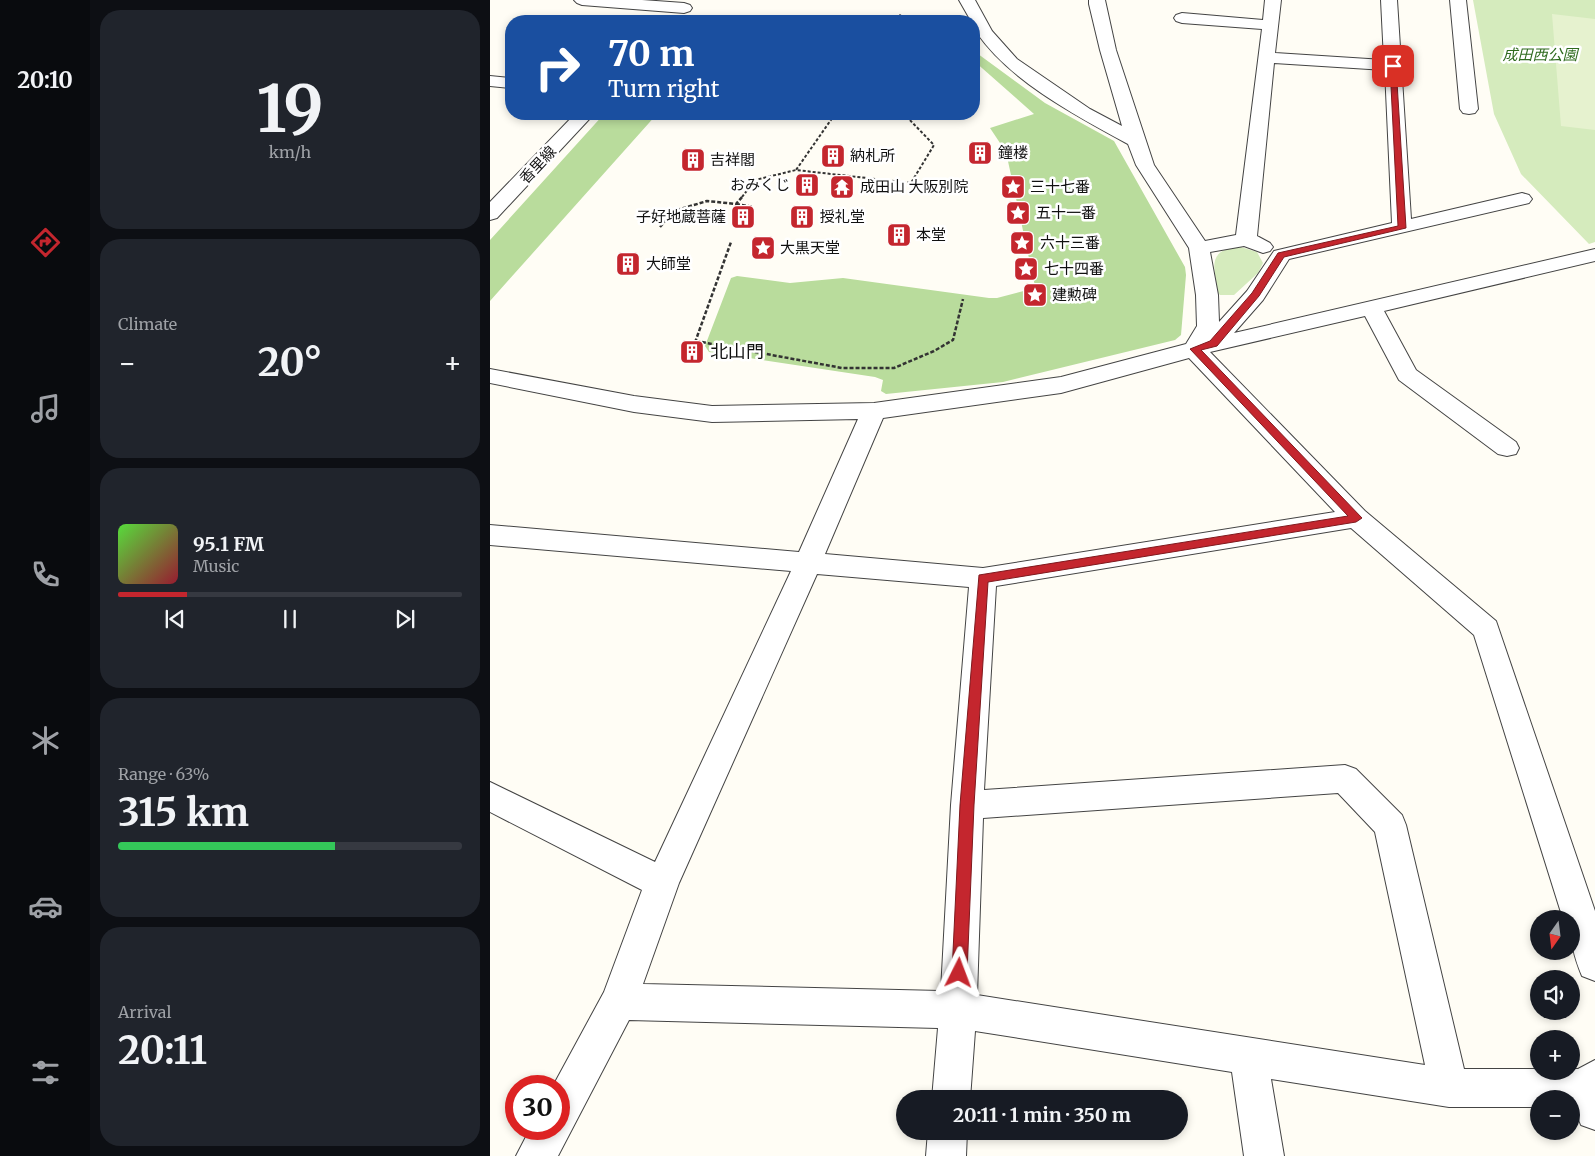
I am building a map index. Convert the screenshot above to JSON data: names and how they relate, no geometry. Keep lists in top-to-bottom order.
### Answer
{
  "streets": {
    "street": ["香里線"]
  },
  "parks": ["成田西公園"],
  "places": {
    "building": [
      "鐘楼",
      "納札所",
      "吉祥閣",
      "おみくじ",
      "子好地蔵菩薩",
      "授礼堂",
      "本堂",
      "大師堂",
      "北山門"
    ],
    "temple": ["成田山 大阪別院"],
    "place": [
      "三十七番",
      "五十一番",
      "六十三番",
      "大黒天堂",
      "七十四番",
      "建勲碑"
    ]
  },
  "north": "bottom",
  "page": {
    "tabs": "20:10",
    "tile": [
      ["19", "km/h"],
      "Climate",
      ["Range · 63%", "315 km"],
      ["Arrival", "20:11"]
    ],
    "turn": ["70 m", "Turn right"],
    "heat": ["−", "20°", "+"],
    "song": ["95.1 FM", "Music"],
    "map_buttons": ["+", "−"],
    "limit": "30",
    "trip": "20:11 · 1 min · 350 m"
  }
}
